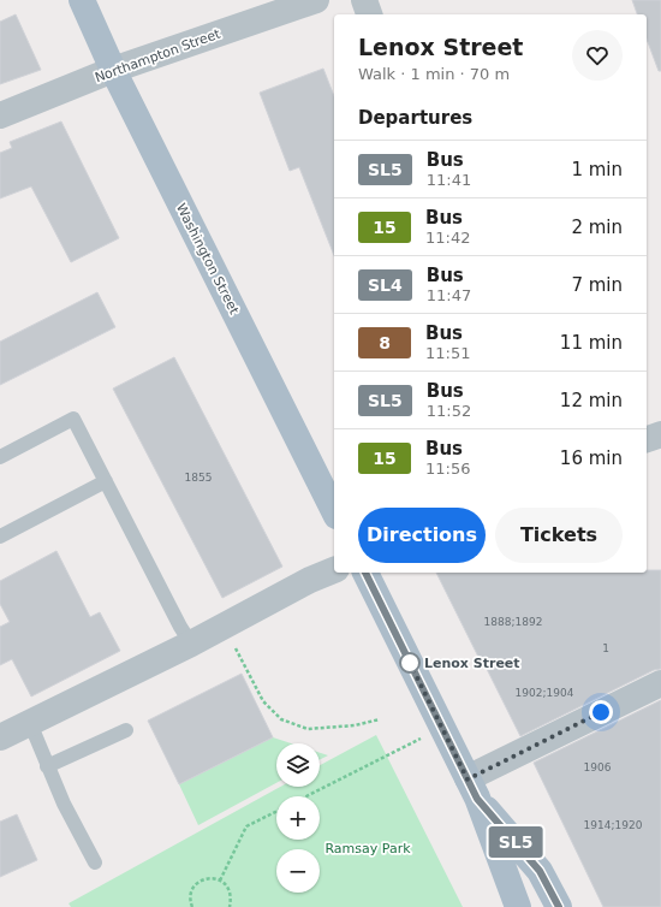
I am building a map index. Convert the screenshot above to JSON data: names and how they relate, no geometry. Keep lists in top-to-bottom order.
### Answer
{
  "streets": {
    "main road": ["Washington Street"],
    "street": ["Northampton Street"]
  },
  "crossings": [
    ["Northampton Street", "Washington Street"]
  ],
  "parks": ["Ramsay Park"],
  "places": ["Lenox Street"],
  "lines": ["bus line SL5"],
  "house_numbers": [
    "1855",
    "1888;1892",
    "1",
    "1902;1904",
    "1906",
    "1914;1920"
  ],
  "page": {
    "on_map": "SL5",
    "heading": [
      ["Lenox Street", "Walk · 1 min · 70 m"],
      "Departures"
    ],
    "list": [
      {
        "mark": "SL5",
        "name": "Bus",
        "note": "11:41",
        "value": "1 min"
      },
      {
        "mark": "15",
        "name": "Bus",
        "note": "11:42",
        "value": "2 min"
      },
      {
        "mark": "SL4",
        "name": "Bus",
        "note": "11:47",
        "value": "7 min"
      },
      {
        "mark": "8",
        "name": "Bus",
        "note": "11:51",
        "value": "11 min"
      },
      {
        "mark": "SL5",
        "name": "Bus",
        "note": "11:52",
        "value": "12 min"
      },
      {
        "mark": "15",
        "name": "Bus",
        "note": "11:56",
        "value": "16 min"
      }
    ],
    "buttons": ["Directions", "Tickets"],
    "map_buttons": ["+", "−"]
  }
}
